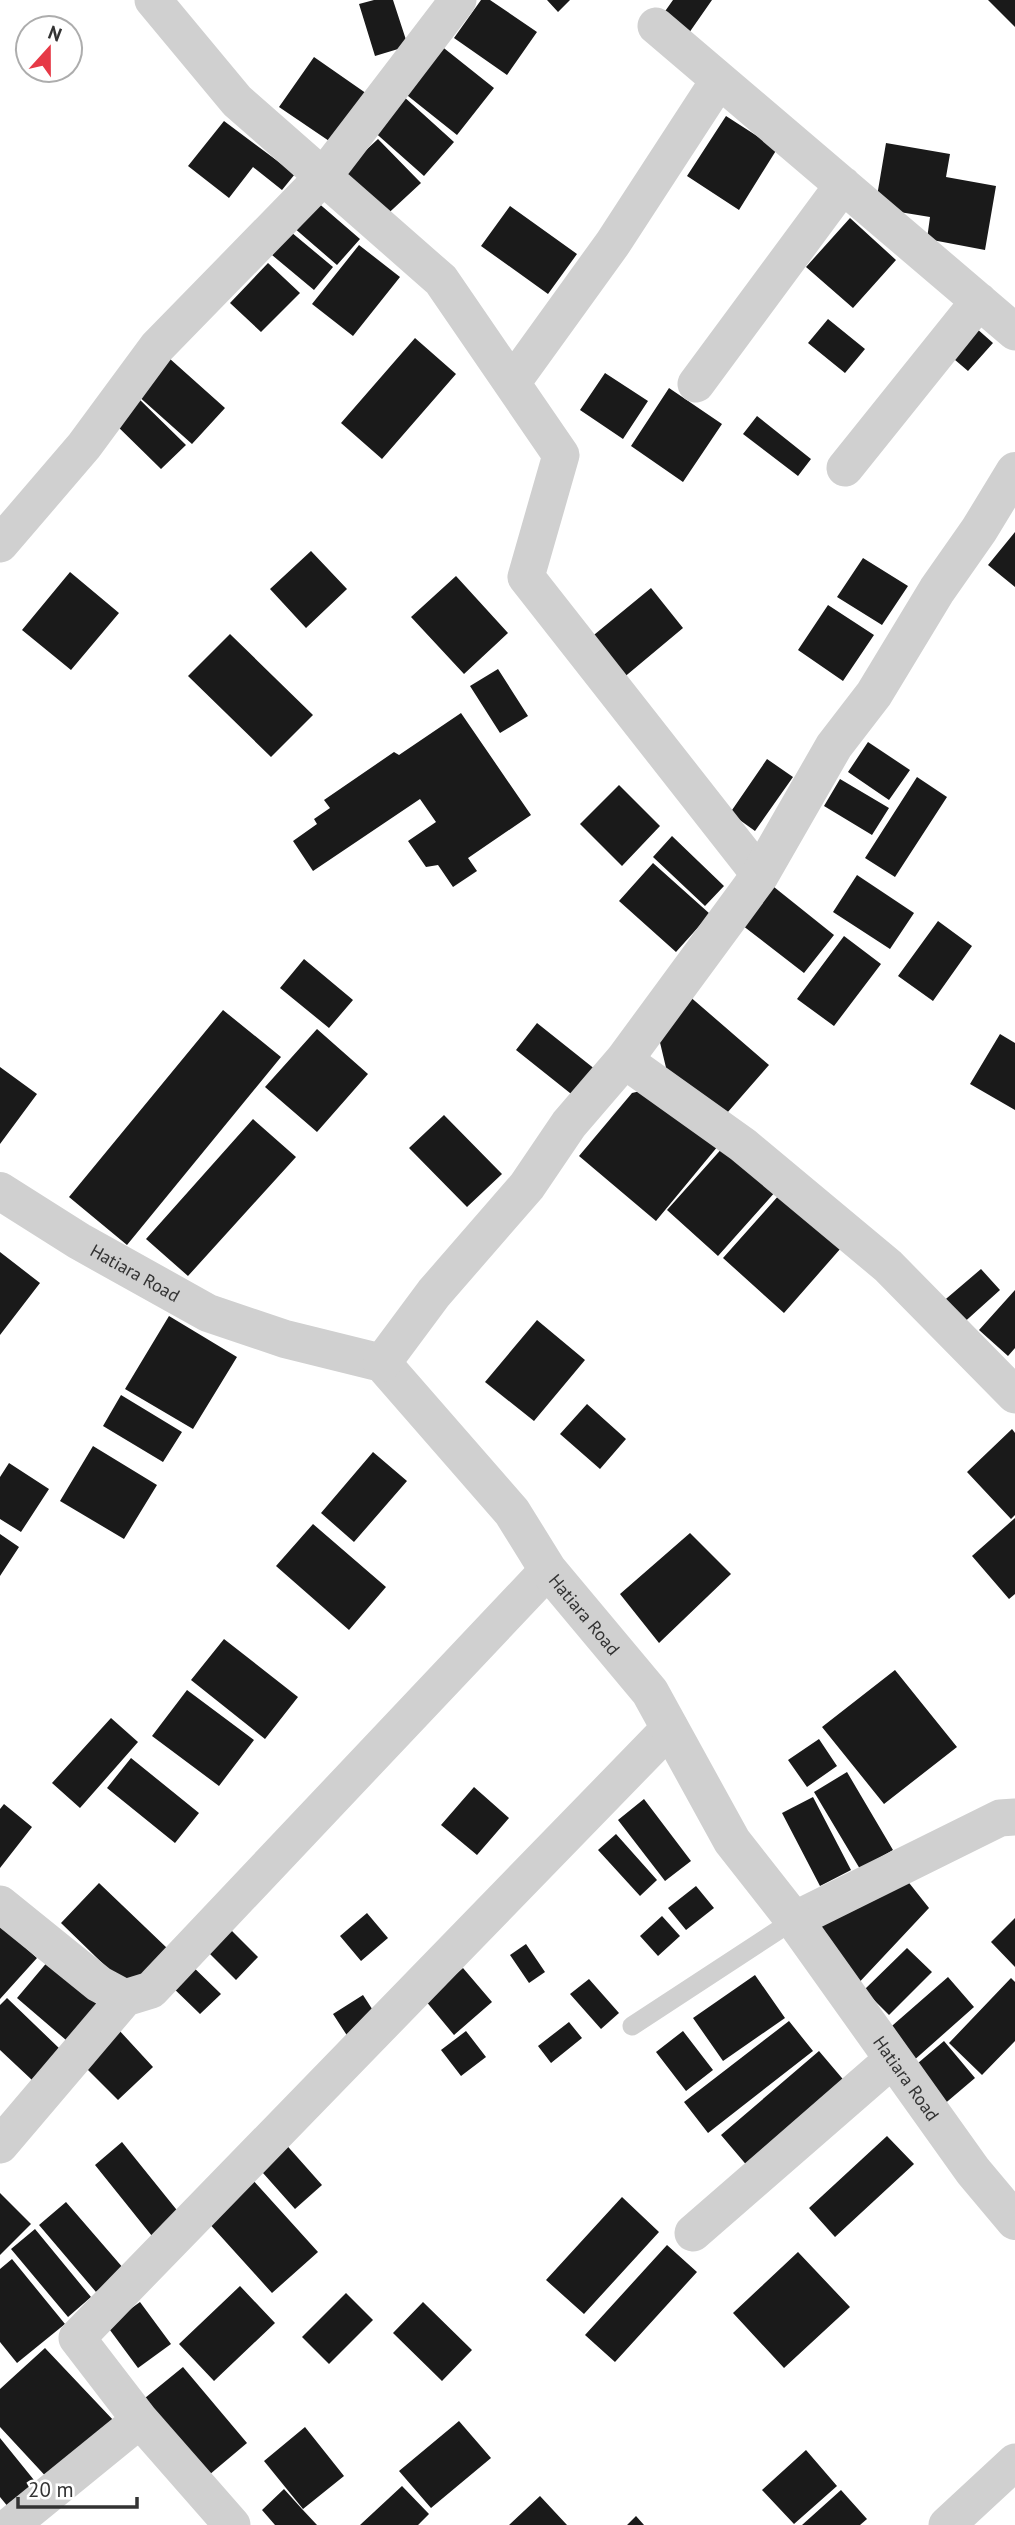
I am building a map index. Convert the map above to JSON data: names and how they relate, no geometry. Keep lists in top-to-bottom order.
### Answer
{
  "streets": {
    "street": ["Hatiara Road"]
  },
  "scale_bar": "20 m",
  "north": "top"
}
